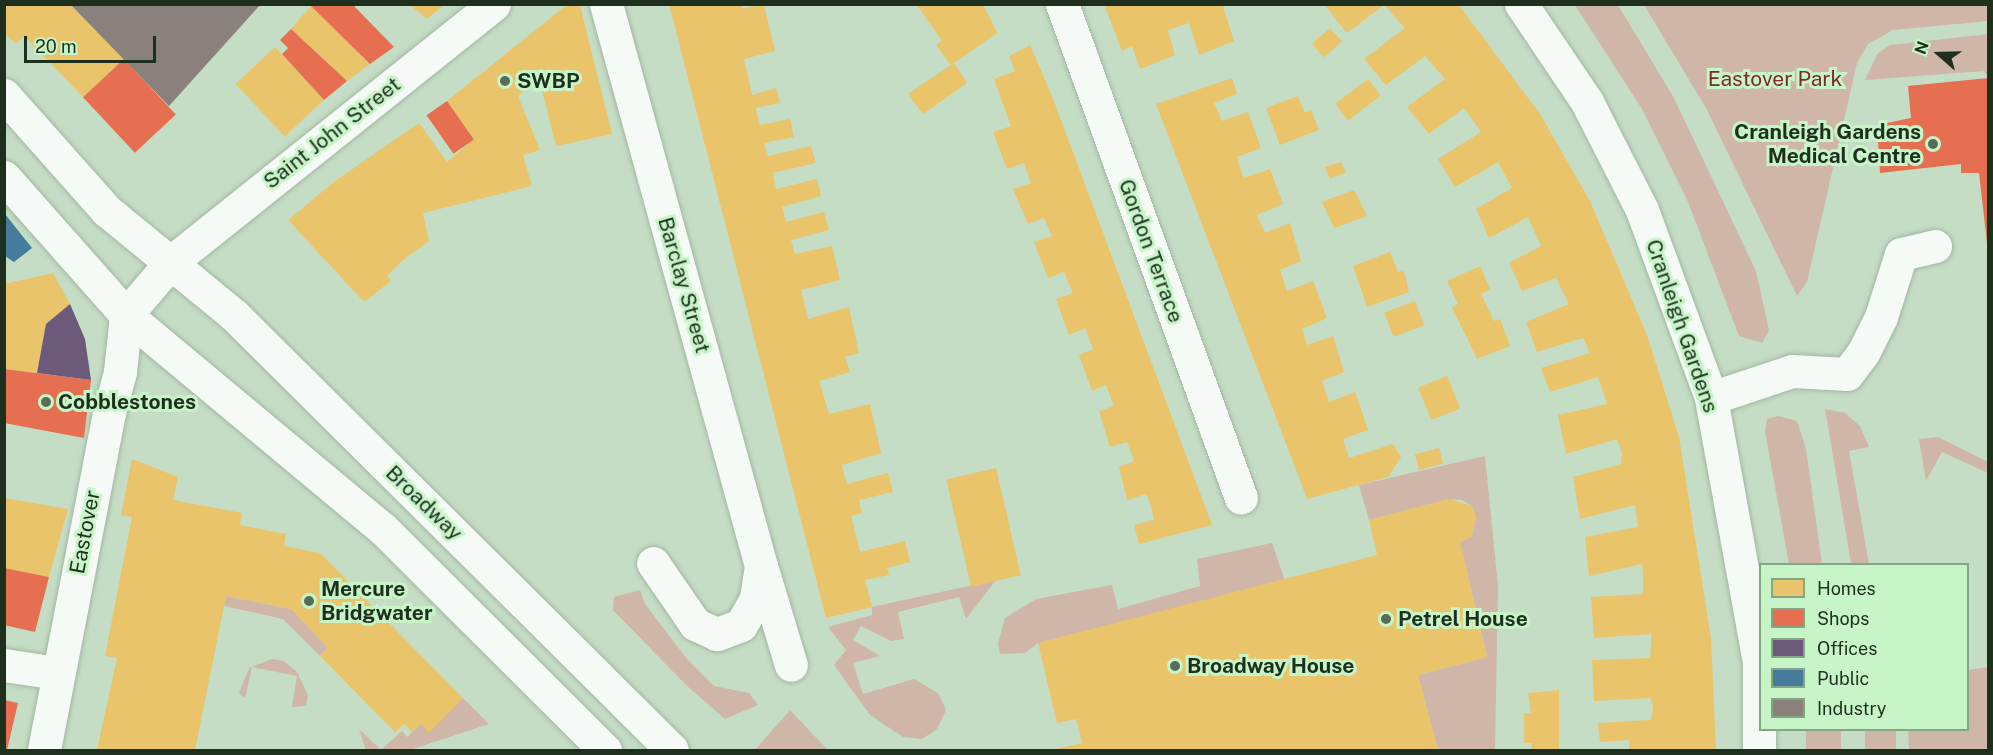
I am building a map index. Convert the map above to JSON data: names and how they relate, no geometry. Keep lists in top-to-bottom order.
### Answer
{
  "streets": {
    "street": [
      "Saint John Street",
      "Gordon Terrace",
      "Barclay Street",
      "Cranleigh Gardens",
      "Broadway",
      "Eastover"
    ]
  },
  "crossings": [
    ["Saint John Street", "Broadway"],
    ["Saint John Street", "Eastover"]
  ],
  "parks": ["Eastover Park"],
  "places": [
    "SWBP",
    "Cranleigh Gardens Medical Centre",
    "Cobblestones",
    "Mercure Bridgwater",
    "Petrel House",
    "Broadway House"
  ],
  "legend": [
    "Homes",
    "Shops",
    "Offices",
    "Public",
    "Industry"
  ],
  "scale_bar": "20 m",
  "north": "left"
}
